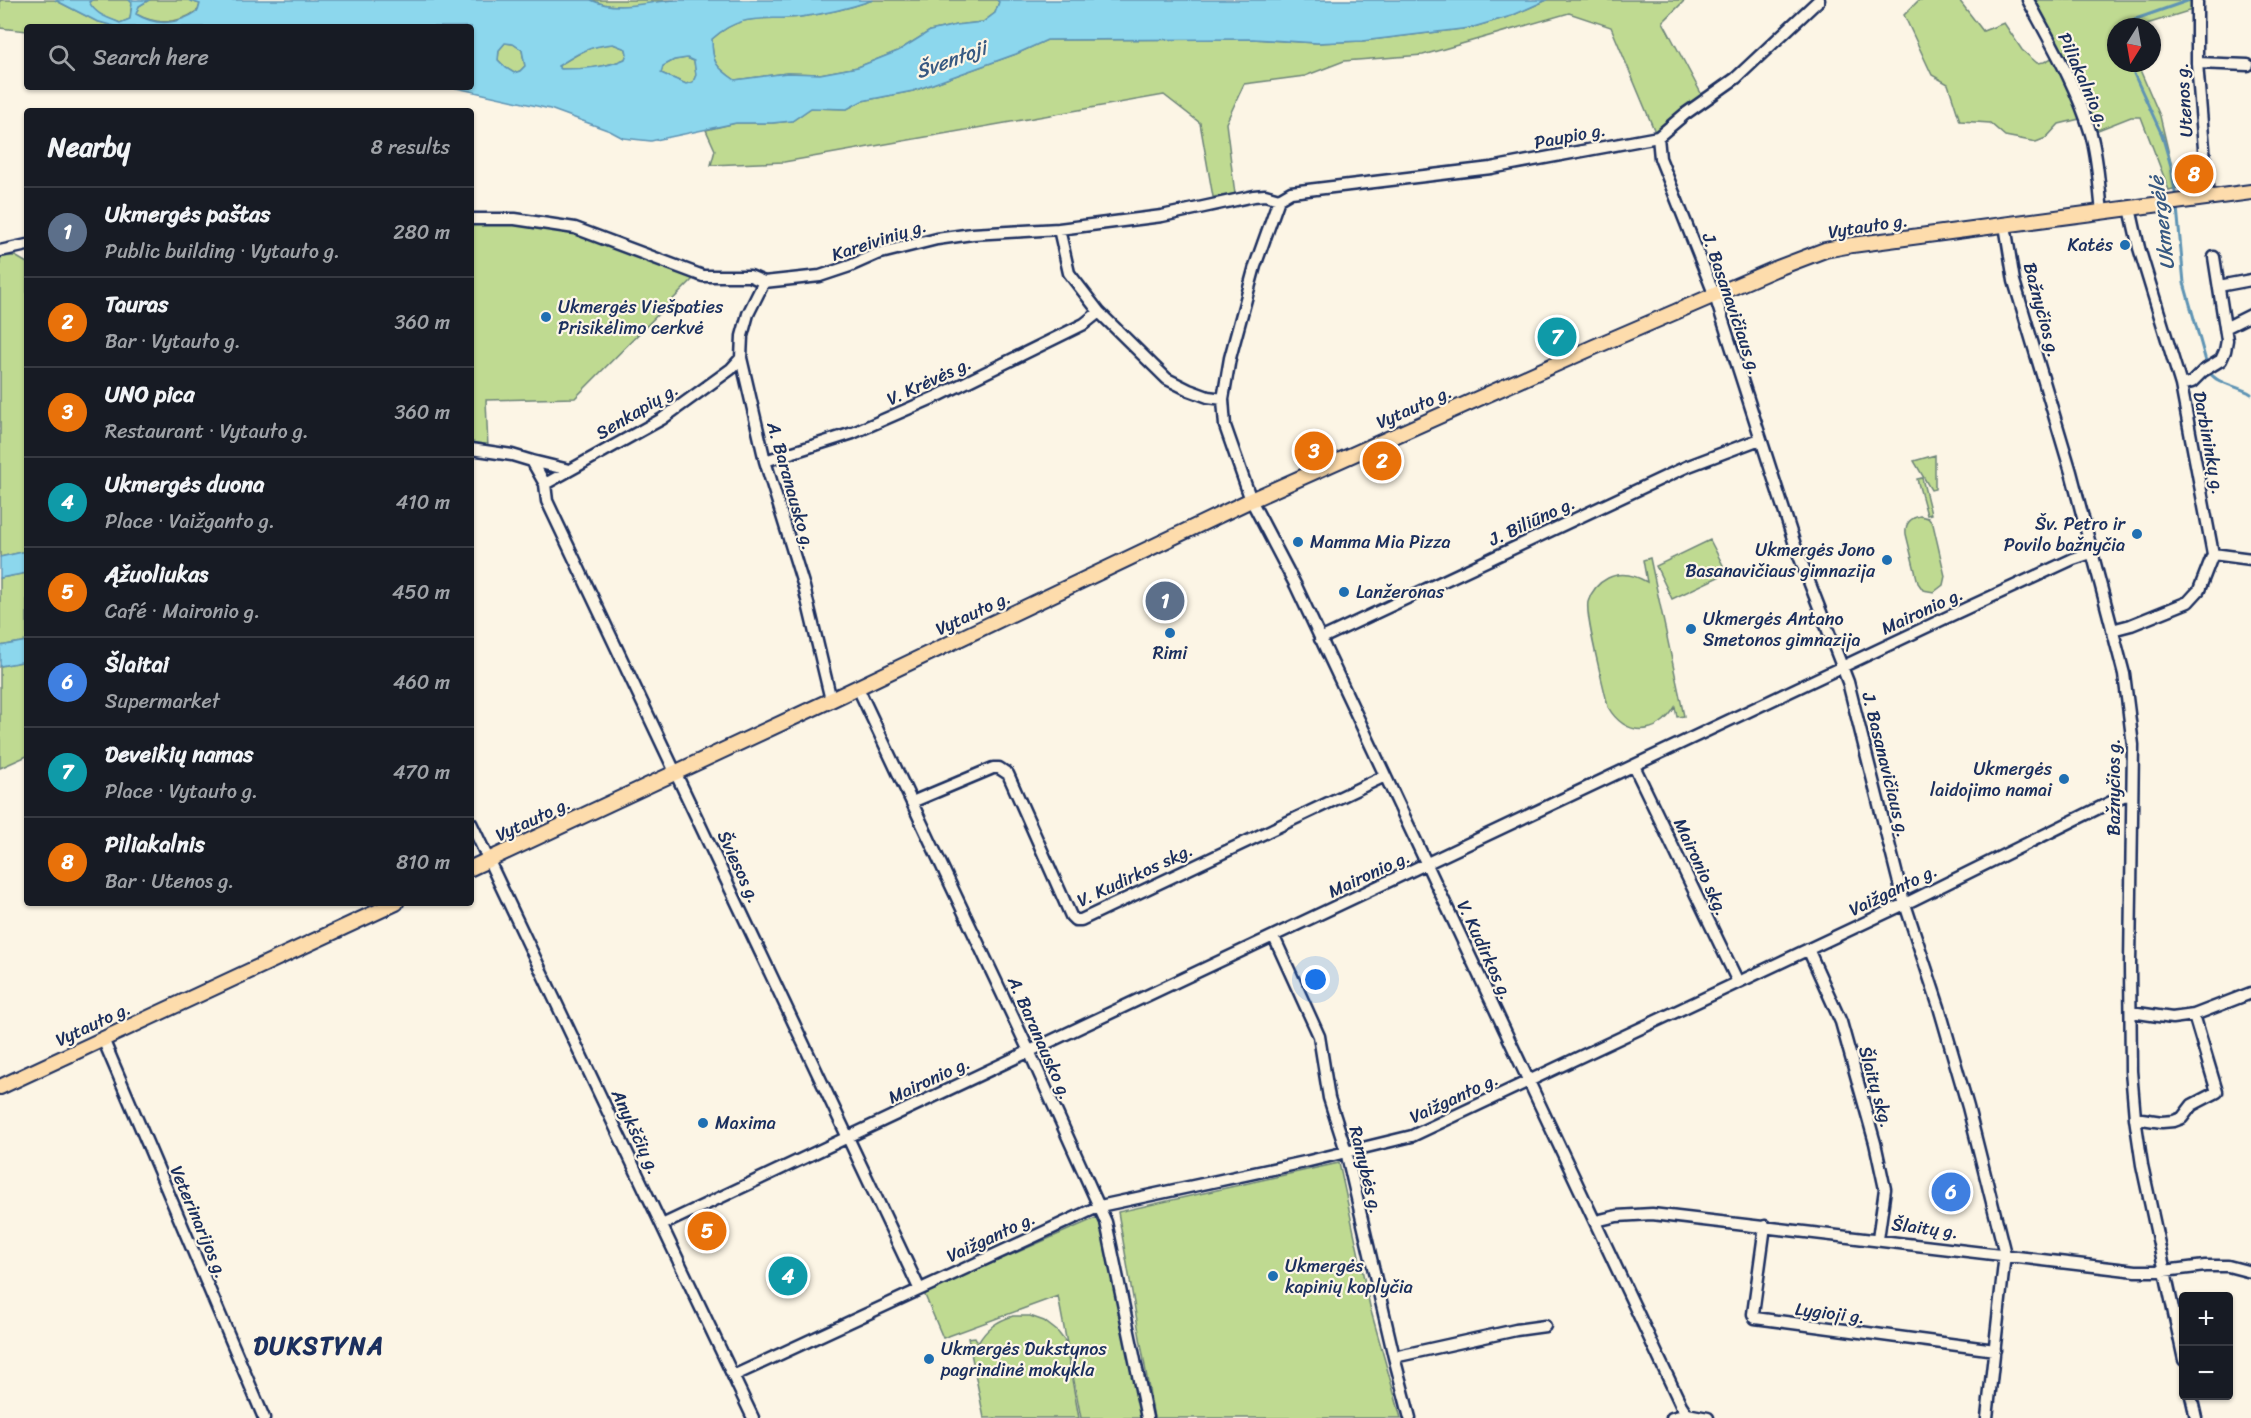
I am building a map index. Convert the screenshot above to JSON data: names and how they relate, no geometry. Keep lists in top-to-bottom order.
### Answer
{
  "streets": {
    "main road": ["Vytauto g."],
    "street": [
      "Piliakalnio g.",
      "Utenos g.",
      "Paupio g.",
      "Kareivinių g.",
      "J. Basanavičiaus g.",
      "Bažnyčios g.",
      "V. Krėvės g.",
      "Senkapių g.",
      "Darbininkų g.",
      "A. Baranausko g.",
      "J. Biliūno g.",
      "Maironio g.",
      "Šviesos g.",
      "Maironio skg.",
      "V. Kudirkos skg.",
      "Vaižganto g.",
      "V. Kudirkos g.",
      "Šlaitų skg.",
      "Anykščių g.",
      "Ramybės g.",
      "Veterinarijos g.",
      "Šlaitų g.",
      "Lygioji g."
    ]
  },
  "crossings": [
    ["Piliakalnio g.", "Vytauto g."],
    ["Utenos g.", "Vytauto g."],
    ["Paupio g.", "Kareivinių g."],
    ["Paupio g.", "J. Basanavičiaus g."],
    ["Vytauto g.", "J. Basanavičiaus g."],
    ["Vytauto g.", "Bažnyčios g."],
    ["Vytauto g.", "Darbininkų g."],
    ["Vytauto g.", "A. Baranausko g."],
    ["Vytauto g.", "Šviesos g."],
    ["Vytauto g.", "V. Kudirkos g."],
    ["Vytauto g.", "Anykščių g."],
    ["Vytauto g.", "Veterinarijos g."],
    ["Kareivinių g.", "A. Baranausko g."],
    ["J. Basanavičiaus g.", "J. Biliūno g."],
    ["J. Basanavičiaus g.", "Maironio g."],
    ["J. Basanavičiaus g.", "Vaižganto g."],
    ["J. Basanavičiaus g.", "Šlaitų g."],
    ["J. Basanavičiaus g.", "Lygioji g."],
    ["Bažnyčios g.", "Maironio g."],
    ["Bažnyčios g.", "Vaižganto g."],
    ["Bažnyčios g.", "Šlaitų g."],
    ["V. Krėvės g.", "A. Baranausko g."],
    ["Senkapių g.", "A. Baranausko g."],
    ["Senkapių g.", "Šviesos g."],
    ["A. Baranausko g.", "Maironio g."],
    ["A. Baranausko g.", "V. Kudirkos skg."],
    ["A. Baranausko g.", "Vaižganto g."],
    ["J. Biliūno g.", "V. Kudirkos g."],
    ["Maironio g.", "Šviesos g."],
    ["Maironio g.", "Maironio skg."],
    ["Maironio g.", "V. Kudirkos g."],
    ["Maironio g.", "Anykščių g."],
    ["Maironio g.", "Ramybės g."],
    ["Šviesos g.", "Vaižganto g."],
    ["Maironio skg.", "Vaižganto g."],
    ["V. Kudirkos skg.", "V. Kudirkos g."],
    ["Vaižganto g.", "V. Kudirkos g."],
    ["Vaižganto g.", "Šlaitų skg."],
    ["Vaižganto g.", "Anykščių g."],
    ["Vaižganto g.", "Ramybės g."],
    ["V. Kudirkos g.", "Šlaitų g."],
    ["Šlaitų skg.", "Šlaitų g."],
    ["Šlaitų g.", "Lygioji g."]
  ],
  "districts": ["DUKSTYNA"],
  "water": ["Šventoji", "Ukmergėlė"],
  "places": [
    "Katės",
    "Ukmergės Viešpaties Prisikėlimo cerkvė",
    "Šv. Petro ir Povilo bažnyčia",
    "Mamma Mia Pizza",
    "Ukmergės Jono Basanavičiaus gimnazija",
    "Lanžeronas",
    "Ukmergės Antano Smetonos gimnazija",
    "Rimi",
    "Ukmergės laidojimo namai",
    "Maxima",
    "Ukmergės kapinių koplyčia",
    "Ukmergės Dukstynos pagrindinė mokykla"
  ],
  "north": "bottom",
  "page": {
    "search": "Search here",
    "heading": ["Nearby", "8 results"],
    "pins": [
      "8",
      "7",
      "3",
      "2",
      "1",
      "6",
      "5",
      "4"
    ],
    "list": [
      {
        "mark": "1",
        "name": "Ukmergės paštas",
        "note": "Public building · Vytauto g.",
        "value": "280 m"
      },
      {
        "mark": "2",
        "name": "Tauras",
        "note": "Bar · Vytauto g.",
        "value": "360 m"
      },
      {
        "mark": "3",
        "name": "UNO pica",
        "note": "Restaurant · Vytauto g.",
        "value": "360 m"
      },
      {
        "mark": "4",
        "name": "Ukmergės duona",
        "note": "Place · Vaižganto g.",
        "value": "410 m"
      },
      {
        "mark": "5",
        "name": "Ąžuoliukas",
        "note": "Café · Maironio g.",
        "value": "450 m"
      },
      {
        "mark": "6",
        "name": "Šlaitai",
        "note": "Supermarket",
        "value": "460 m"
      },
      {
        "mark": "7",
        "name": "Deveikių namas",
        "note": "Place · Vytauto g.",
        "value": "470 m"
      },
      {
        "mark": "8",
        "name": "Piliakalnis",
        "note": "Bar · Utenos g.",
        "value": "810 m"
      }
    ],
    "map_buttons": ["+", "−"]
  }
}
